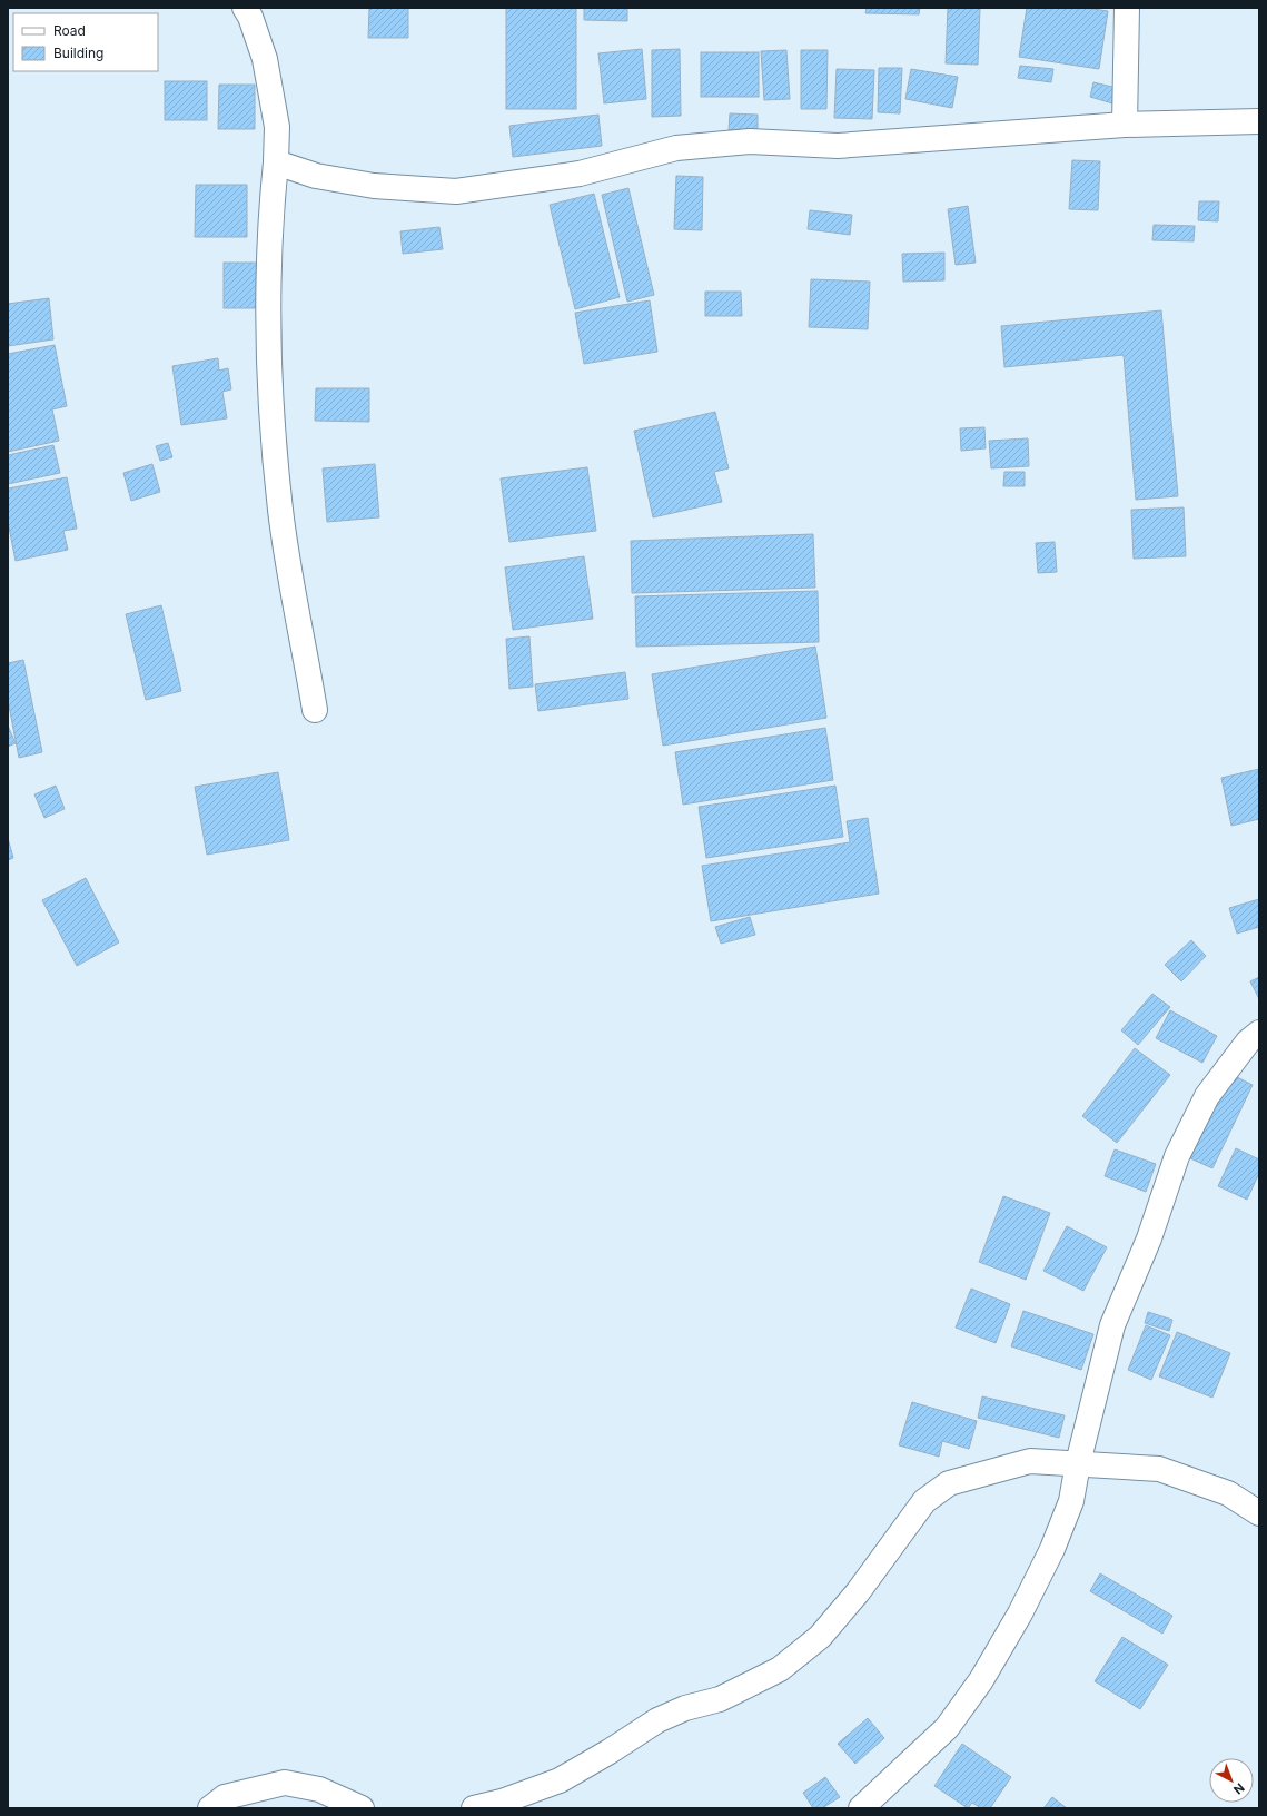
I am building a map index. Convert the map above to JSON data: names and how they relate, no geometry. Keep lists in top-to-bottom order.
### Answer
{
  "legend": ["Road", "Building"],
  "north": "bottom right"
}
